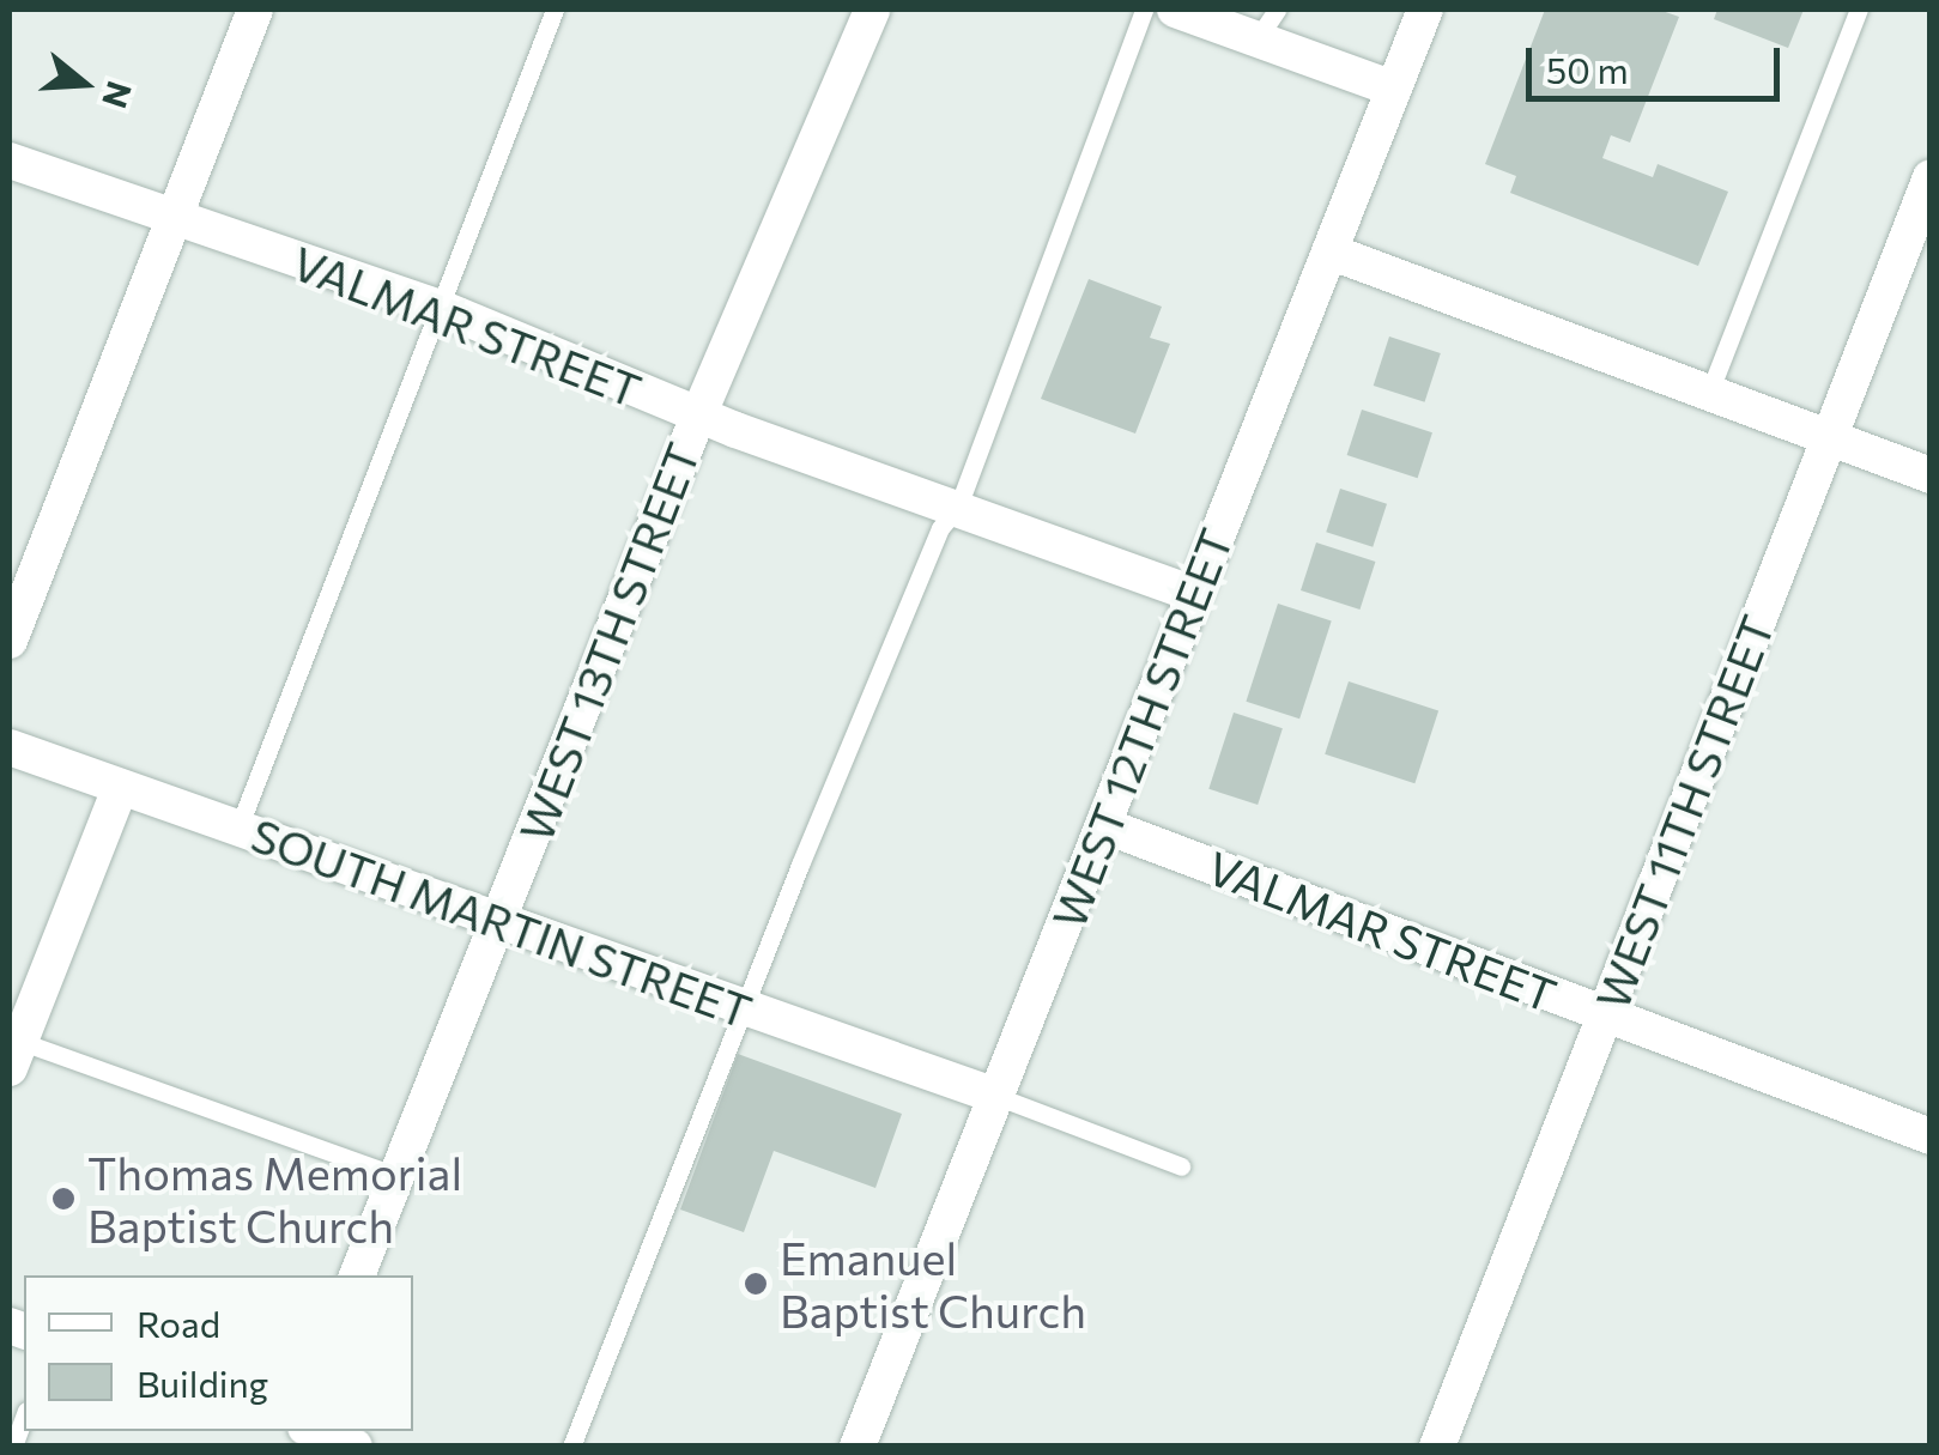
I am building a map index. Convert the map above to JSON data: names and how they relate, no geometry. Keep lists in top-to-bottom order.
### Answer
{
  "streets": {
    "street": [
      "VALMAR STREET",
      "WEST 13TH STREET",
      "WEST 12TH STREET",
      "WEST 11TH STREET",
      "SOUTH MARTIN STREET"
    ]
  },
  "crossings": [
    ["VALMAR STREET", "WEST 13TH STREET"],
    ["VALMAR STREET", "WEST 12TH STREET"],
    ["VALMAR STREET", "WEST 11TH STREET"],
    ["WEST 13TH STREET", "SOUTH MARTIN STREET"],
    ["WEST 12TH STREET", "SOUTH MARTIN STREET"]
  ],
  "places": ["Thomas Memorial Baptist Church", "Emanuel Baptist Church"],
  "legend": ["Road", "Building"],
  "scale_bar": "50 m",
  "north": "right"
}
